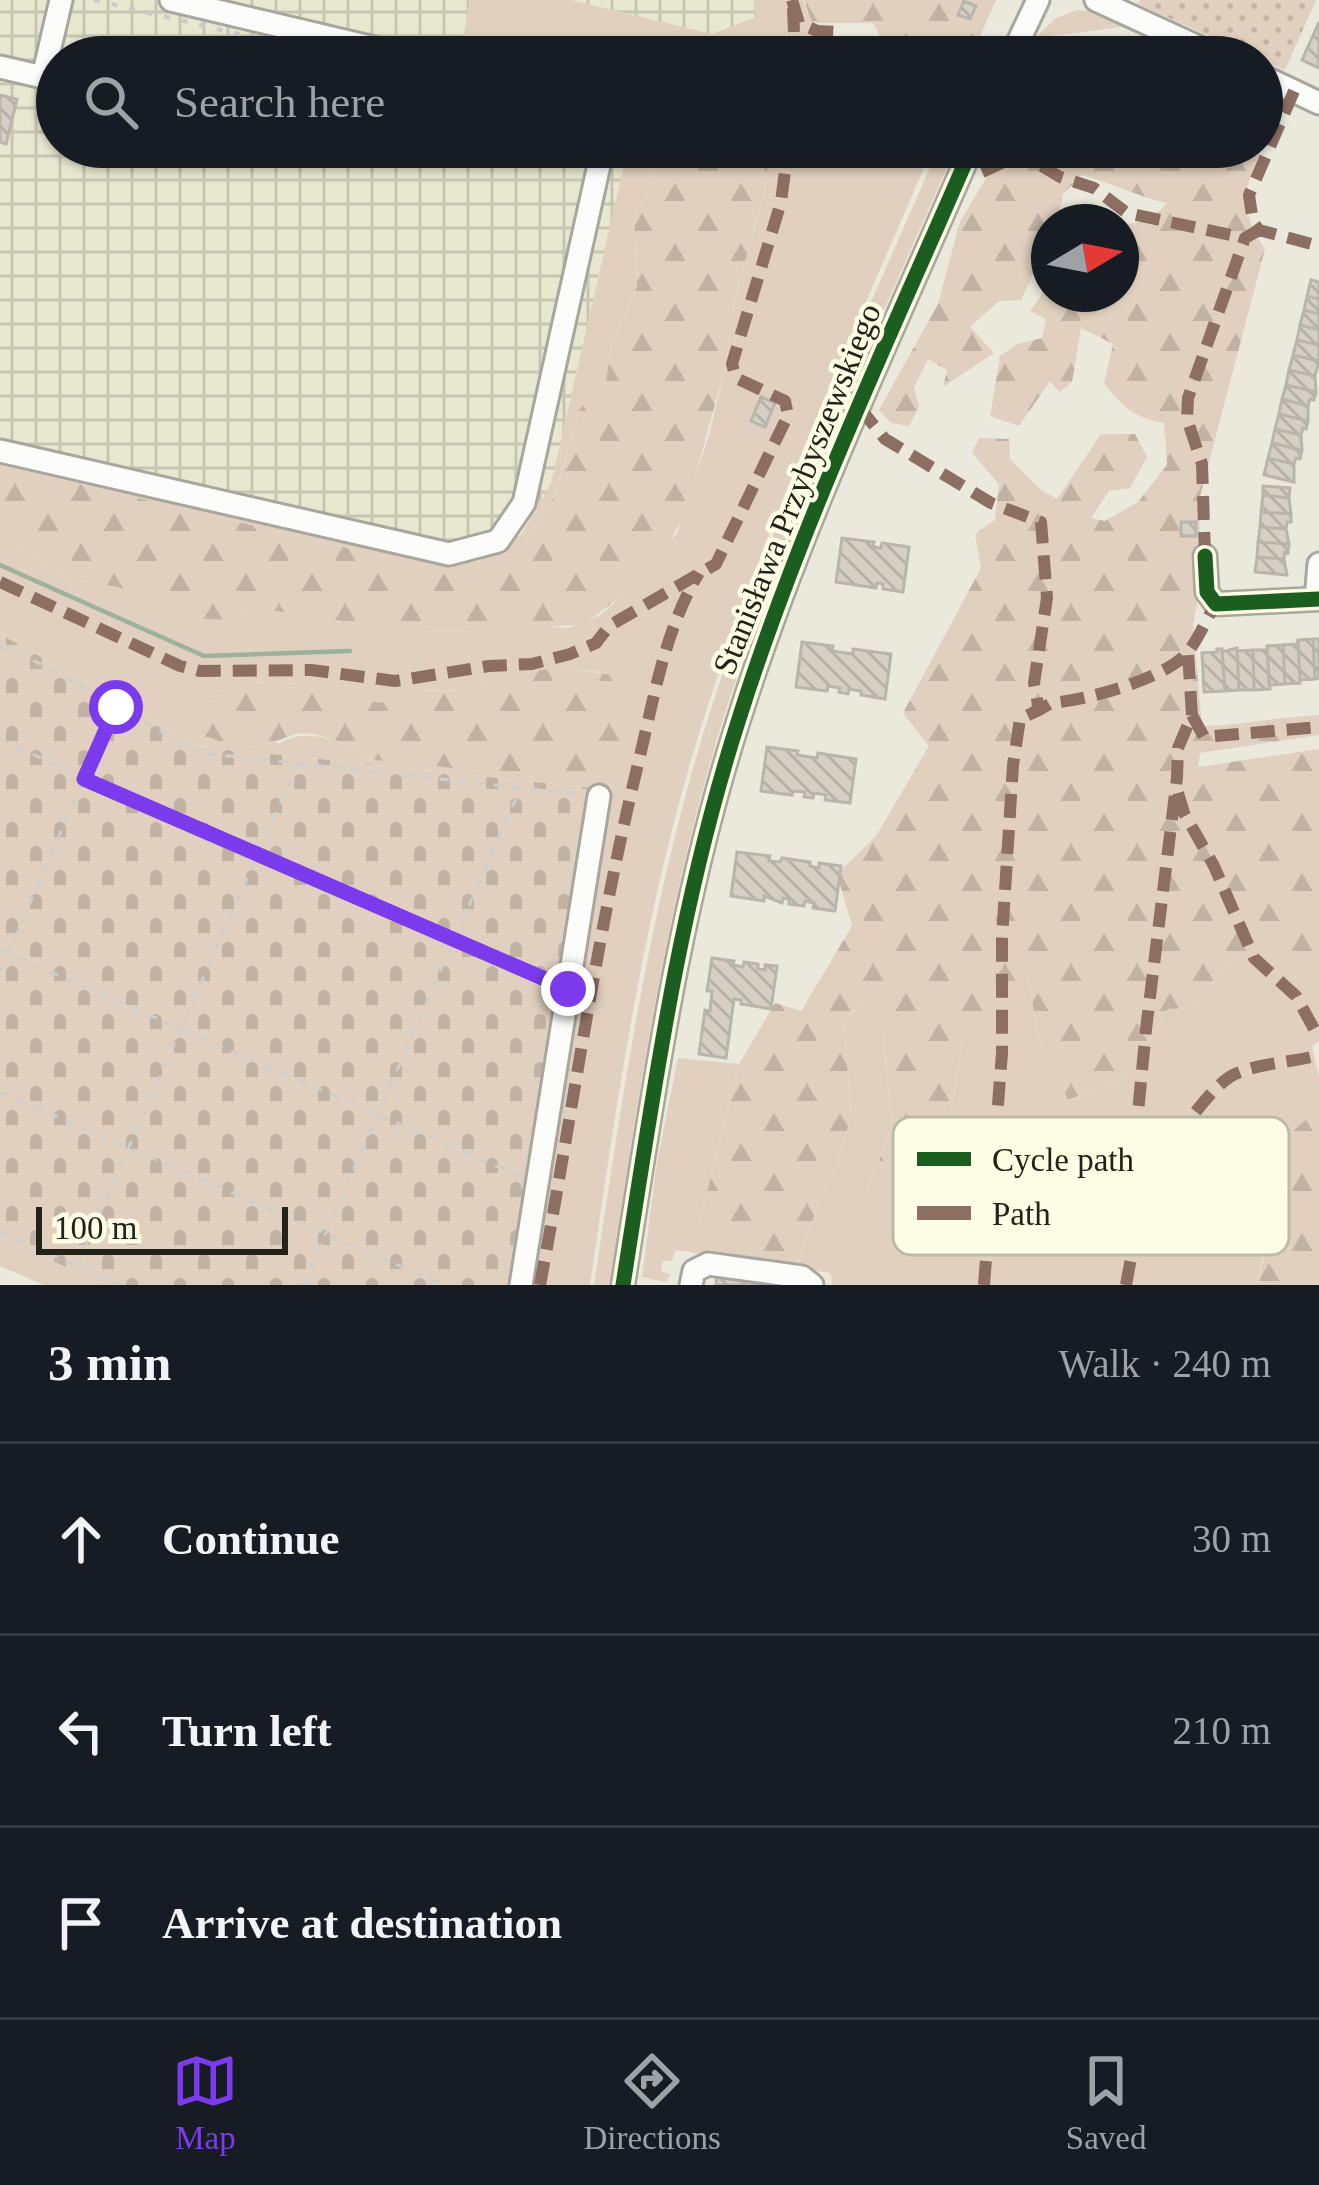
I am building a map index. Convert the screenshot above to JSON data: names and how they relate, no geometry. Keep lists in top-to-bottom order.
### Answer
{
  "streets": {
    "street": ["Stanisława Przybyszewskiego"]
  },
  "legend": ["Cycle path", "Path"],
  "scale_bar": "100 m",
  "north": "right",
  "page": {
    "search": "Search here",
    "scale": "100 m",
    "heading": ["3 min", "Walk · 240 m"],
    "list": [
      ["Continue", "30 m"],
      ["Turn left", "210 m"],
      "Arrive at destination"
    ],
    "nav": ["Map", "Directions", "Saved"]
  }
}
